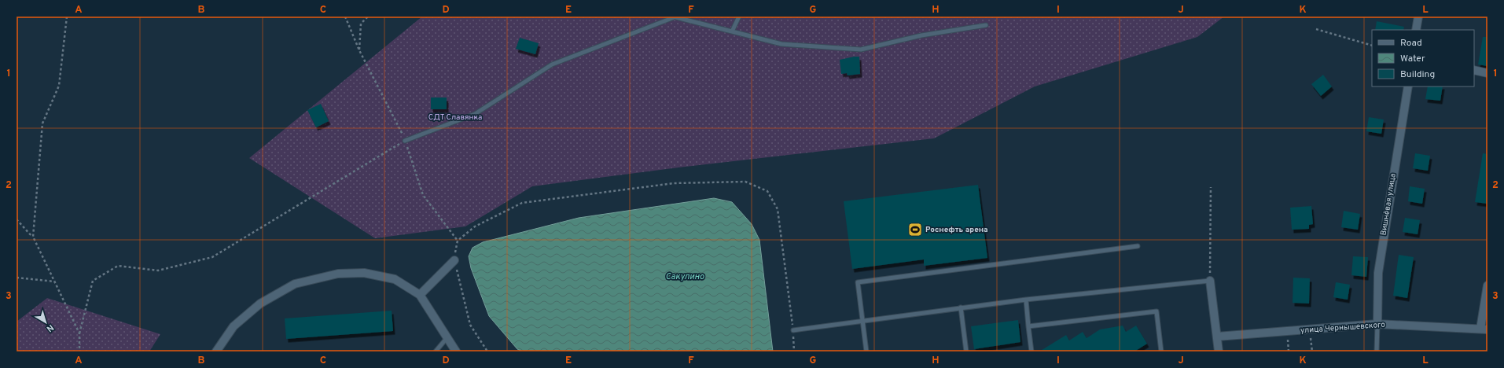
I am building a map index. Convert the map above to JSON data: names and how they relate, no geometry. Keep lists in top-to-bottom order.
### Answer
{
  "streets": {
    "street": ["Вишнёвая улица", "улица Чернышевского"]
  },
  "crossings": [
    ["Вишнёвая улица", "улица Чернышевского"]
  ],
  "water": ["Сакулино"],
  "parks": ["СДТ Славянка"],
  "places": {
    "sports": ["Роснефть арена"]
  },
  "legend": ["Road", "Water", "Building"],
  "north": "bottom right",
  "grid": {
    "columns": [
      "A",
      "B",
      "C",
      "D",
      "E",
      "F",
      "G",
      "H",
      "I",
      "J",
      "K",
      "L"
    ],
    "rows": ["1", "2", "3"]
  }
}
